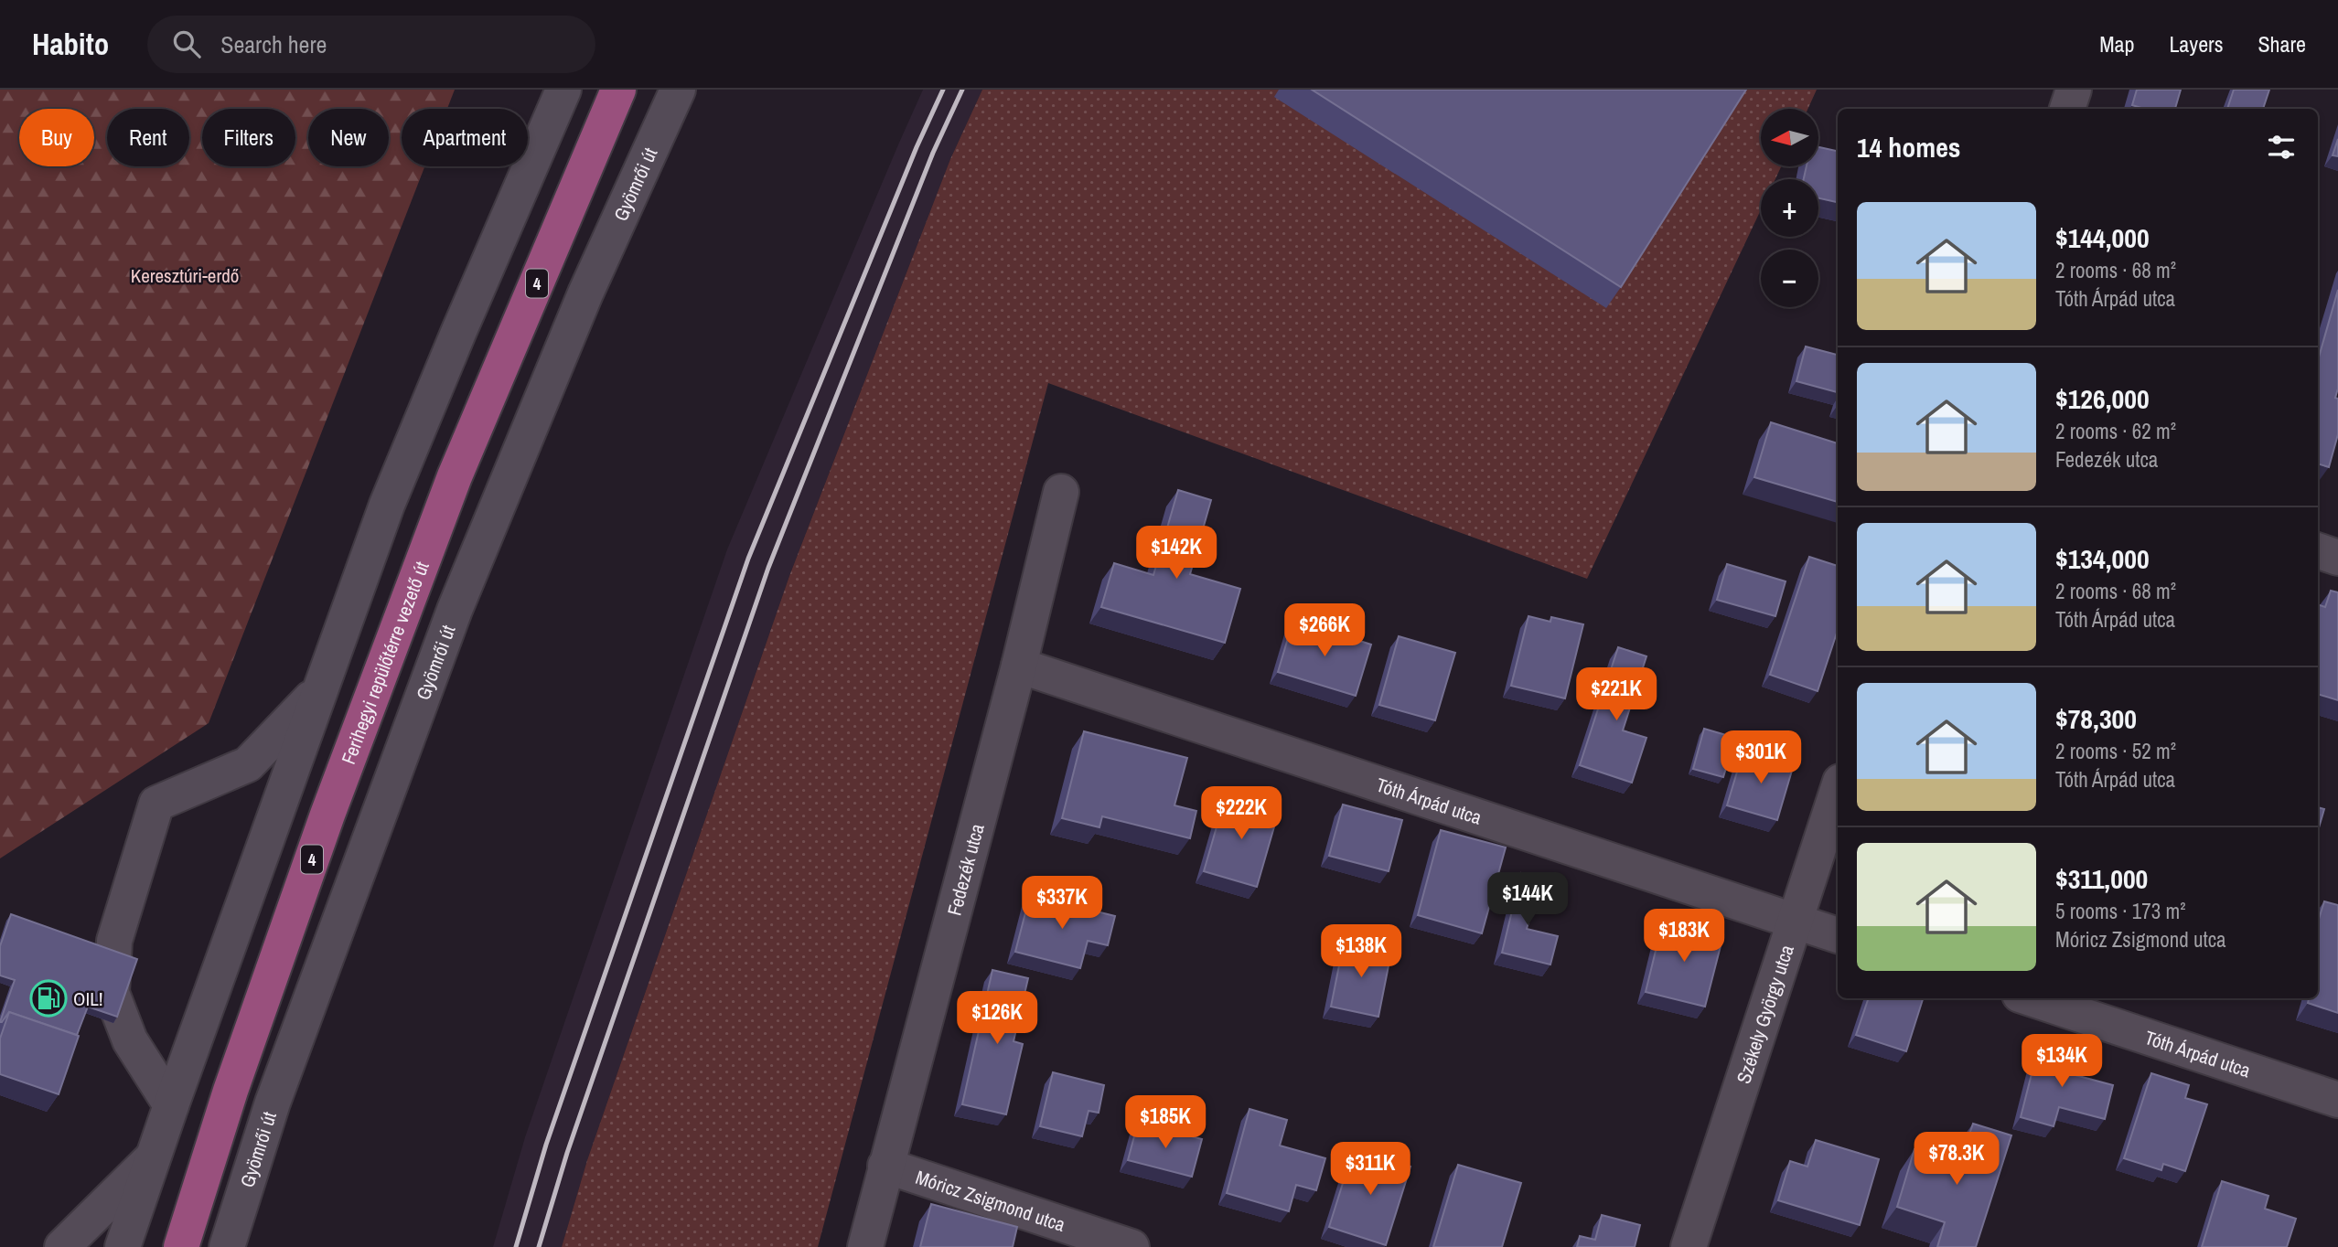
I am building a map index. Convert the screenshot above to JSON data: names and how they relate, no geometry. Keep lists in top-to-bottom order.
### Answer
{
  "streets": {
    "main road": ["4", "Ferihegyi repülőtérre vezető út"],
    "street": [
      "Gyömrői út",
      "Tóth Árpád utca",
      "Fedezék utca",
      "Székely György utca",
      "Móricz Zsigmond utca"
    ]
  },
  "crossings": [
    ["Tóth Árpád utca", "Fedezék utca"],
    ["Tóth Árpád utca", "Székely György utca"],
    ["Fedezék utca", "Móricz Zsigmond utca"]
  ],
  "parks": ["Keresztúri-erdő"],
  "places": {
    "fuel station": ["OIL!"]
  },
  "north": "left",
  "page": {
    "header": "Habito",
    "search": "Search here",
    "nav": ["Map", "Layers", "Share"],
    "map_buttons": ["+", "−"],
    "chip": [
      "Buy",
      "Rent",
      "Filters",
      "New",
      "Apartment"
    ],
    "heading": "14 homes",
    "list": [
      {
        "name": "$144,000",
        "note": "2 rooms · 68 m² · Tóth Árpád utca"
      },
      {
        "name": "$126,000",
        "note": "2 rooms · 62 m² · Fedezék utca"
      },
      {
        "name": "$134,000",
        "note": "2 rooms · 68 m² · Tóth Árpád utca"
      },
      {
        "name": "$78,300",
        "note": "2 rooms · 52 m² · Tóth Árpád utca"
      },
      {
        "name": "$311,000",
        "note": "5 rooms · 173 m² · Móricz Zsigmond utca"
      }
    ],
    "price": [
      "$142K",
      "$266K",
      "$221K",
      "$301K",
      "$222K",
      "$144K",
      "$337K",
      "$183K",
      "$138K",
      "$126K",
      "$134K",
      "$185K",
      "$78.3K",
      "$311K"
    ]
  }
}
